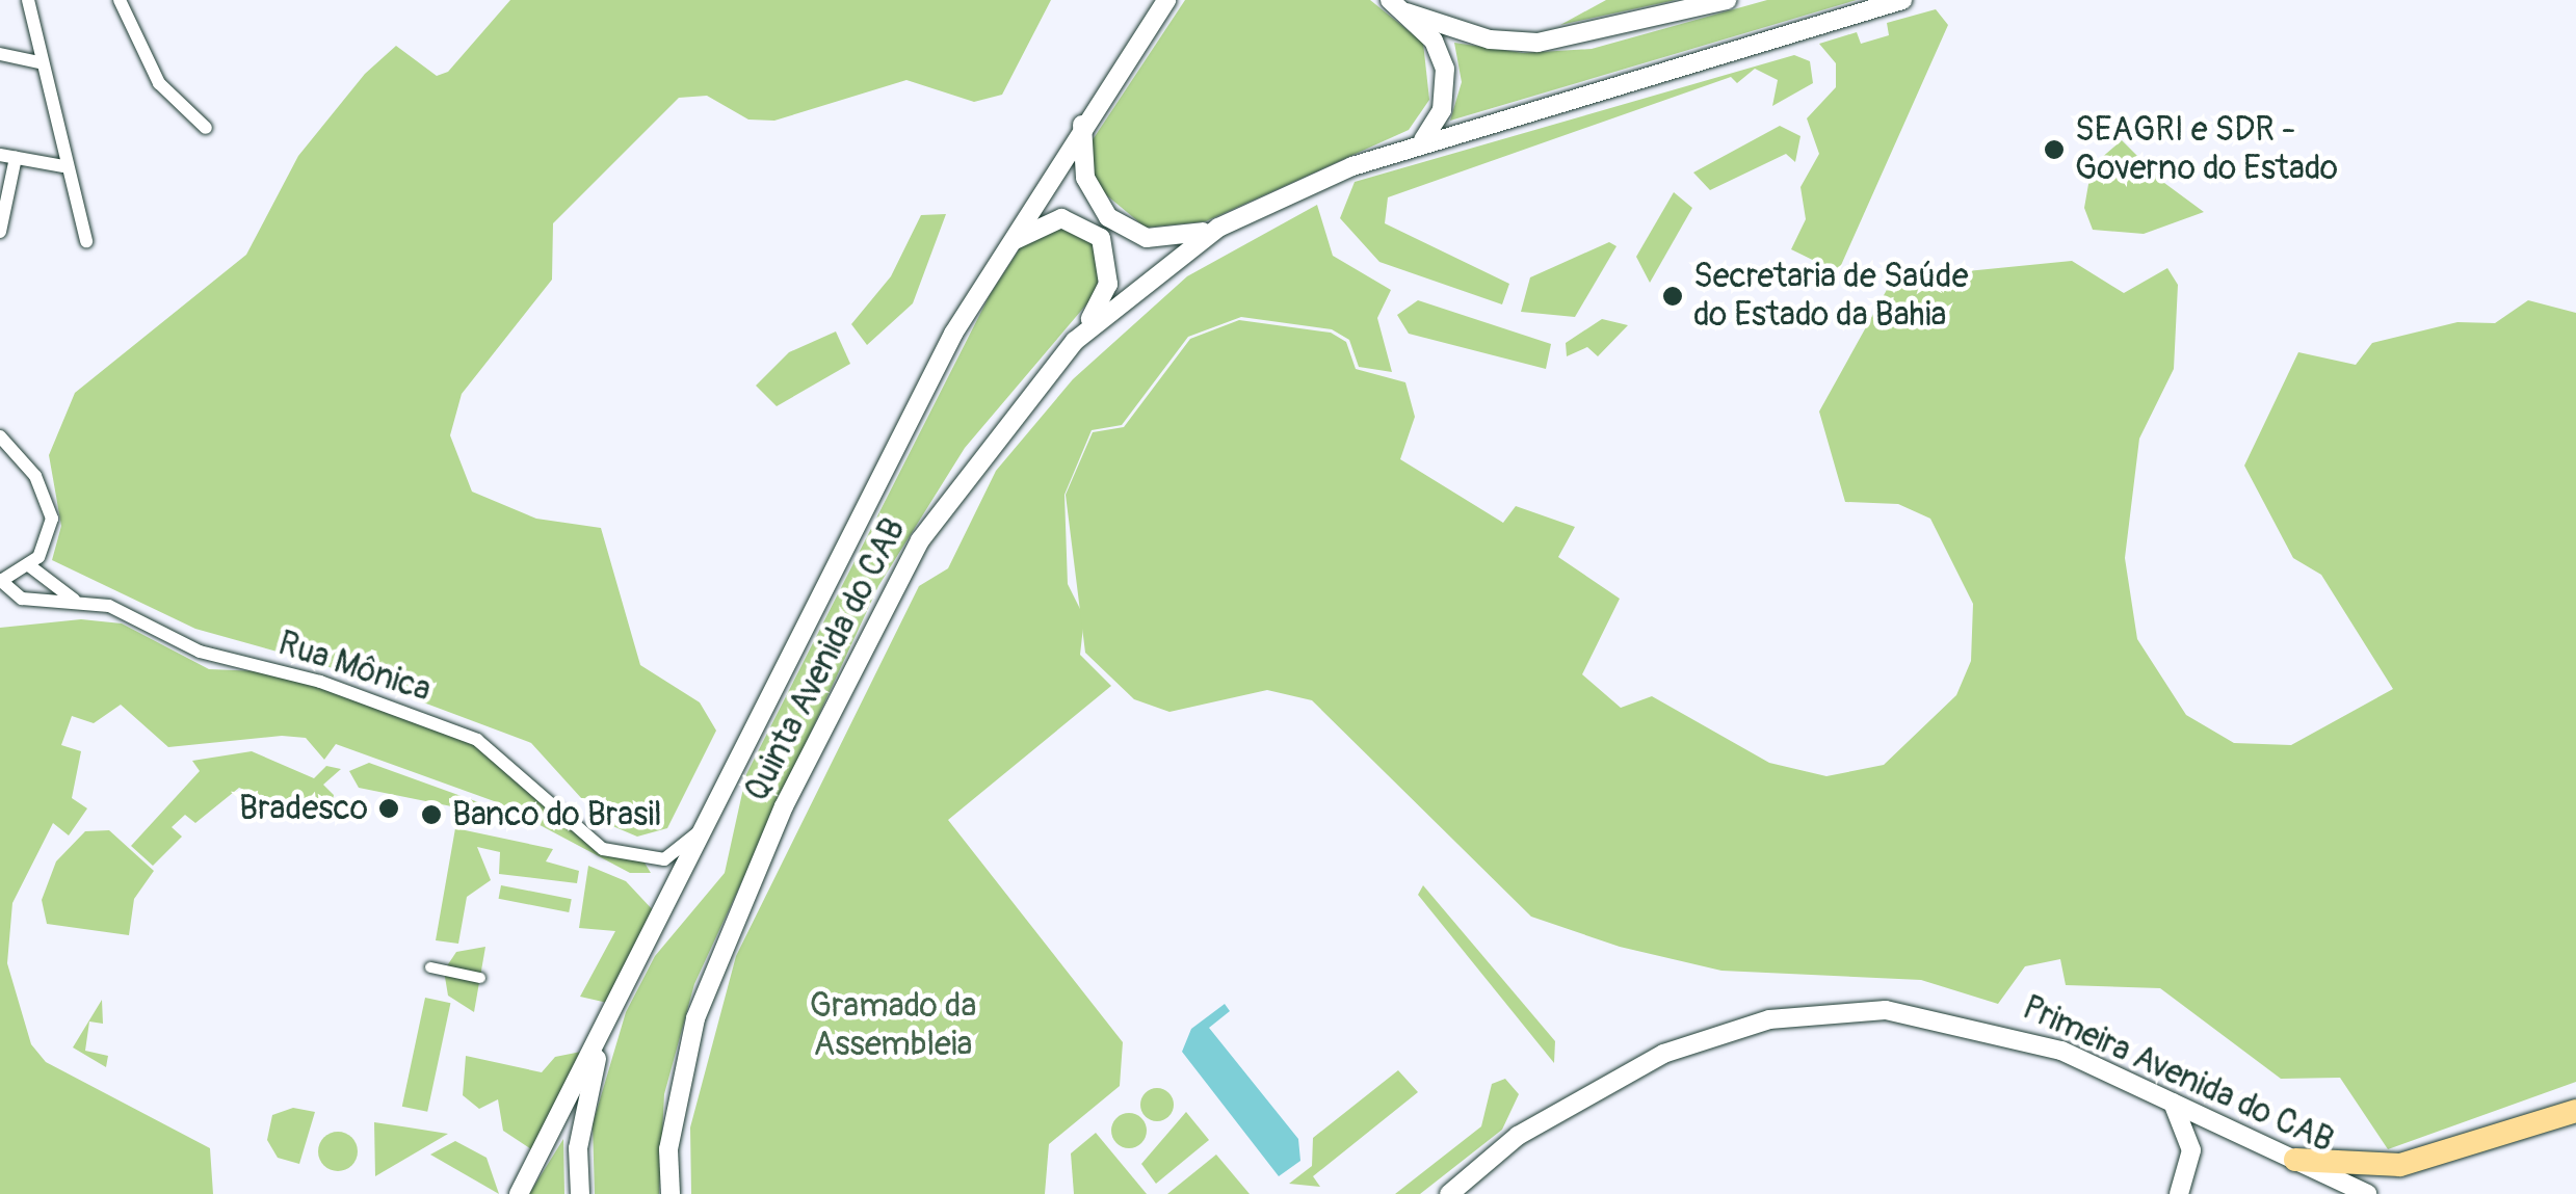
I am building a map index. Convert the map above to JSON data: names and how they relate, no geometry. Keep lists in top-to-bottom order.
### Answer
{
  "streets": {
    "main road": ["Quinta Avenida do CAB", "Primeira Avenida do CAB"],
    "street": ["Rua Mônica"]
  },
  "crossings": [
    ["Quinta Avenida do CAB", "Rua Mônica"]
  ],
  "parks": ["Gramado da Assembleia"],
  "places": [
    "SEAGRI e SDR - Governo do Estado",
    "Secretaria de Saúde do Estado da Bahia",
    "Bradesco",
    "Banco do Brasil"
  ]
}
